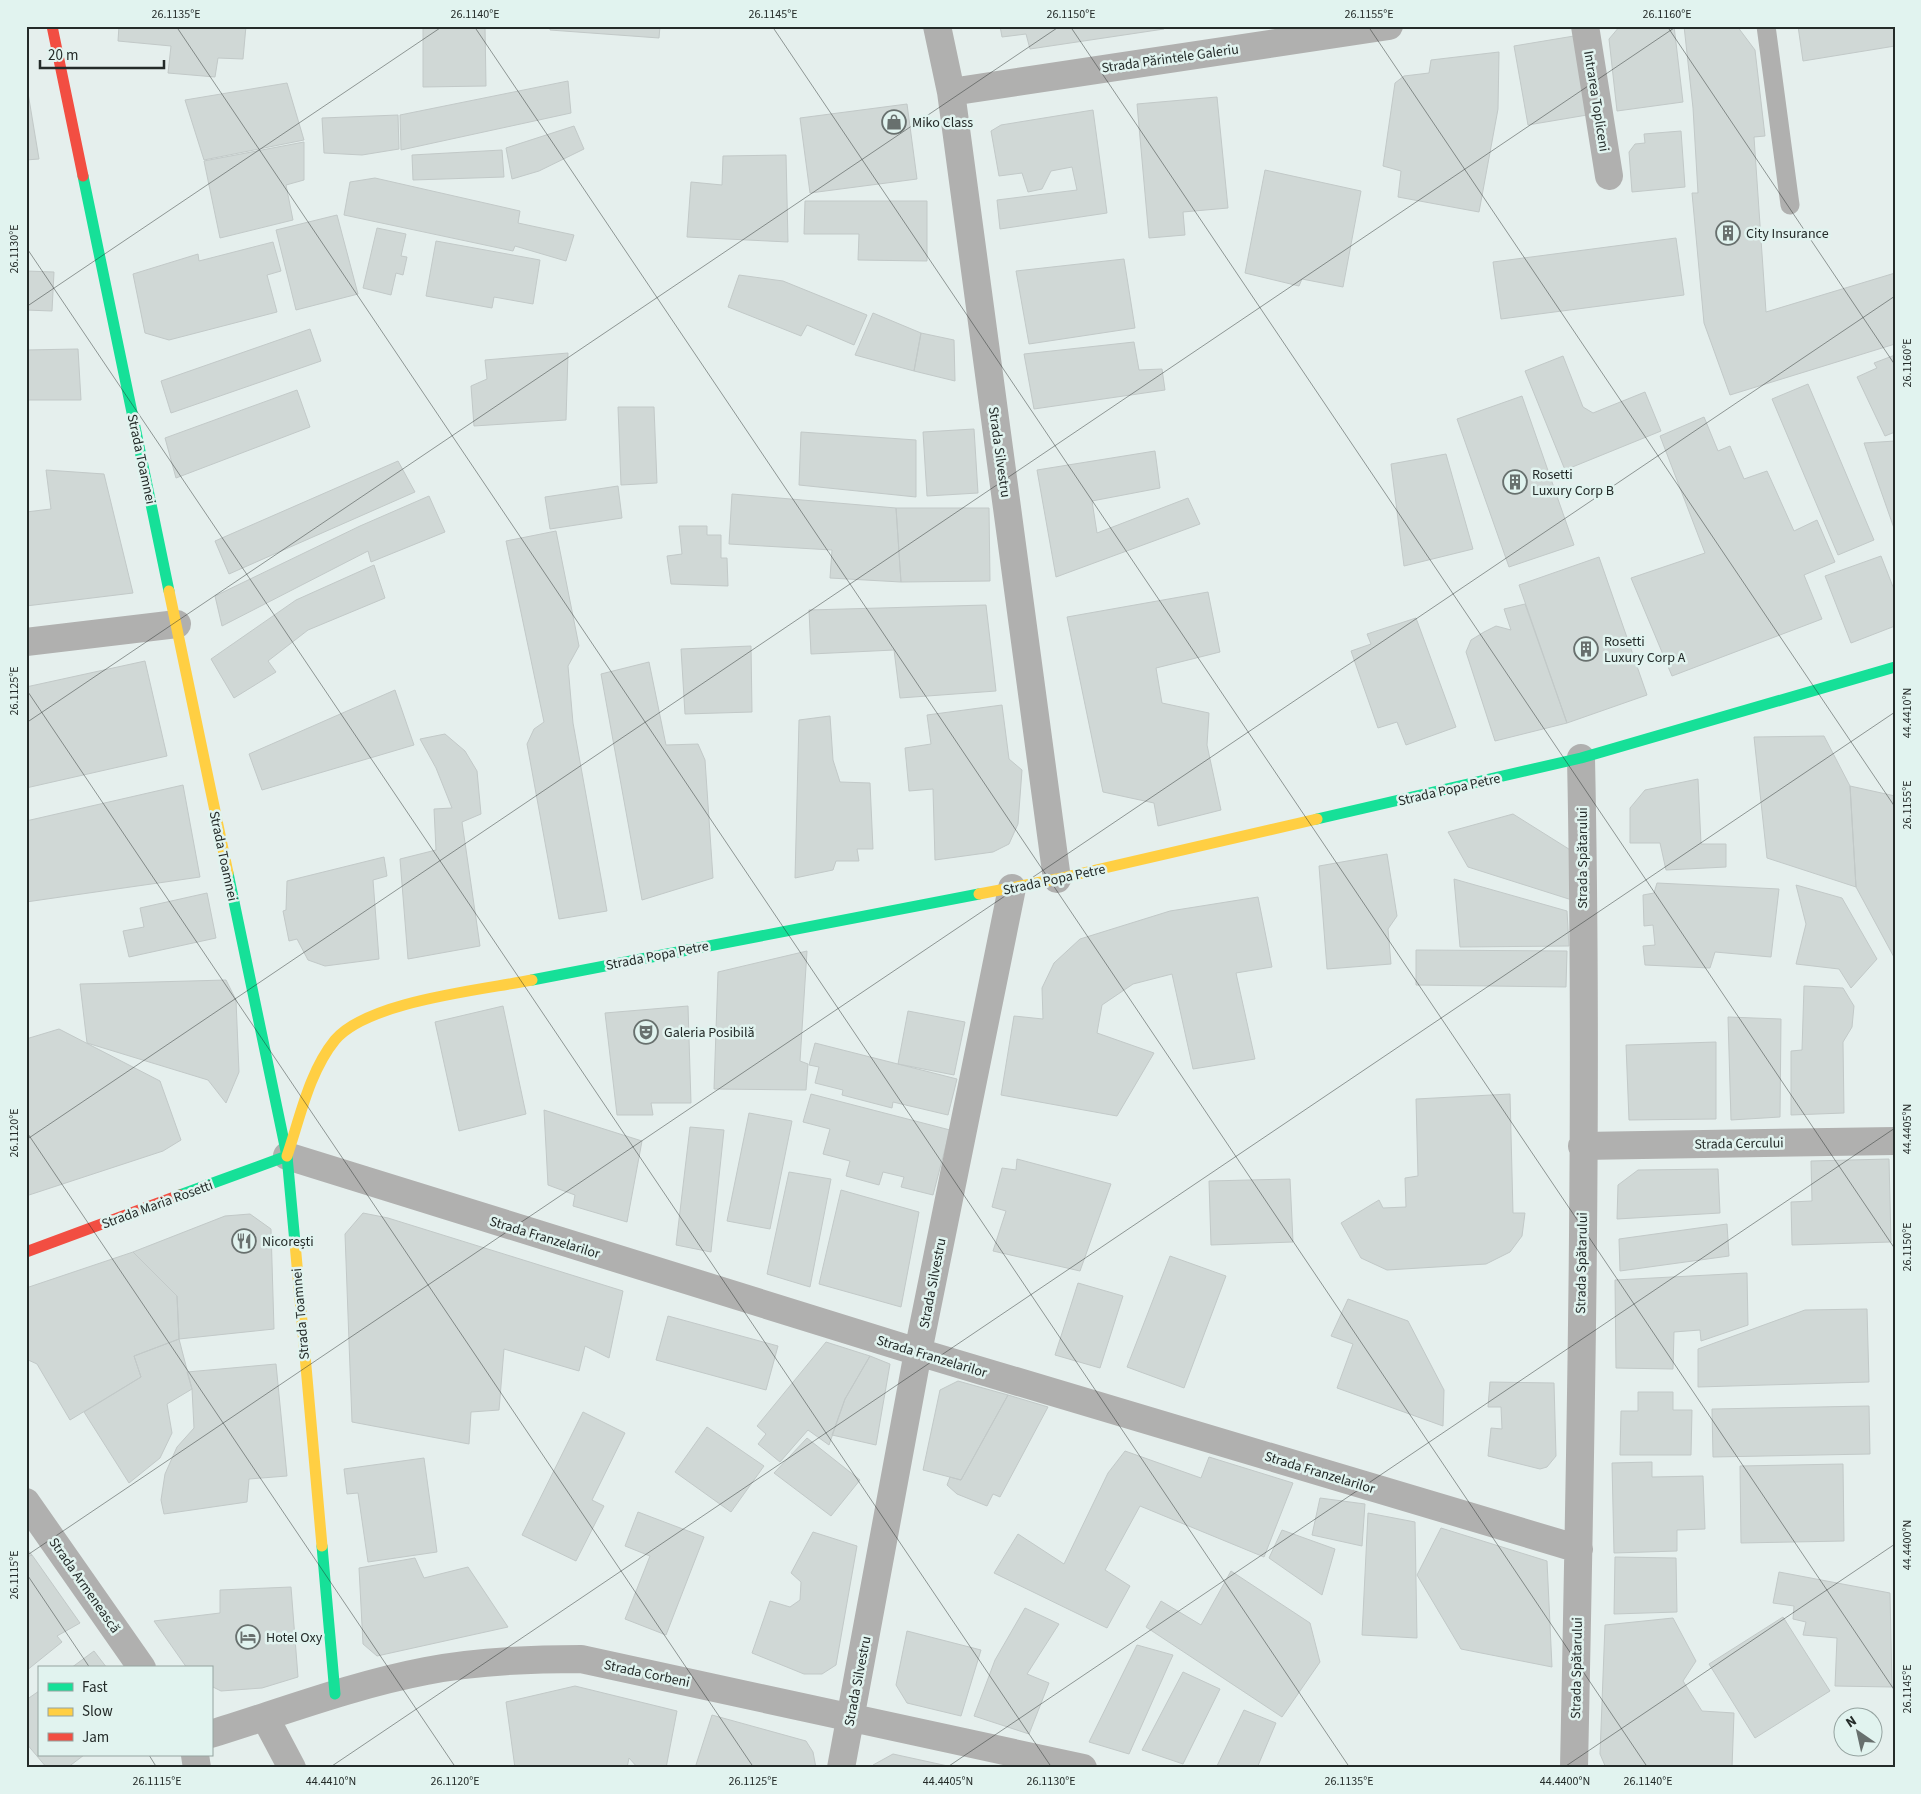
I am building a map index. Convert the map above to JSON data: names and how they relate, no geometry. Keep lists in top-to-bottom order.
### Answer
{
  "streets": {
    "street": [
      "Strada Părintele Galeriu",
      "Intrarea Topliceni",
      "Strada Silvestru",
      "Strada Toamnei",
      "Strada Popa Petre",
      "Strada Spătarului",
      "Strada Cercului",
      "Strada Maria Rosetti",
      "Strada Franzelarilor",
      "Strada Armenească",
      "Strada Corbeni"
    ]
  },
  "crossings": [
    ["Strada Părintele Galeriu", "Strada Silvestru"],
    ["Strada Silvestru", "Strada Popa Petre"],
    ["Strada Silvestru", "Strada Franzelarilor"],
    ["Strada Silvestru", "Strada Corbeni"],
    ["Strada Toamnei", "Strada Popa Petre"],
    ["Strada Toamnei", "Strada Maria Rosetti"],
    ["Strada Toamnei", "Strada Franzelarilor"],
    ["Strada Toamnei", "Strada Corbeni"],
    ["Strada Popa Petre", "Strada Spătarului"],
    ["Strada Popa Petre", "Strada Maria Rosetti"],
    ["Strada Popa Petre", "Strada Franzelarilor"],
    ["Strada Spătarului", "Strada Cercului"],
    ["Strada Spătarului", "Strada Franzelarilor"],
    ["Strada Maria Rosetti", "Strada Franzelarilor"]
  ],
  "places": {
    "shop": ["Miko Class"],
    "building": ["City Insurance", "Rosetti Luxury Corp B", "Rosetti Luxury Corp A"],
    "theatre": ["Galeria Posibilă"],
    "restaurant": ["Nicorești"],
    "hotel": ["Hotel Oxy"]
  },
  "legend": ["Fast", "Slow", "Jam"],
  "scale_bar": "20 m",
  "north": "top left",
  "coordinates": [
    "26.1135°E",
    "26.1140°E",
    "26.1145°E",
    "26.1150°E",
    "26.1155°E",
    "26.1160°E",
    "26.1130°E",
    "26.1125°E",
    "44.4410°N",
    "44.4405°N",
    "26.1120°E",
    "44.4400°N",
    "26.1115°E"
  ]
}
